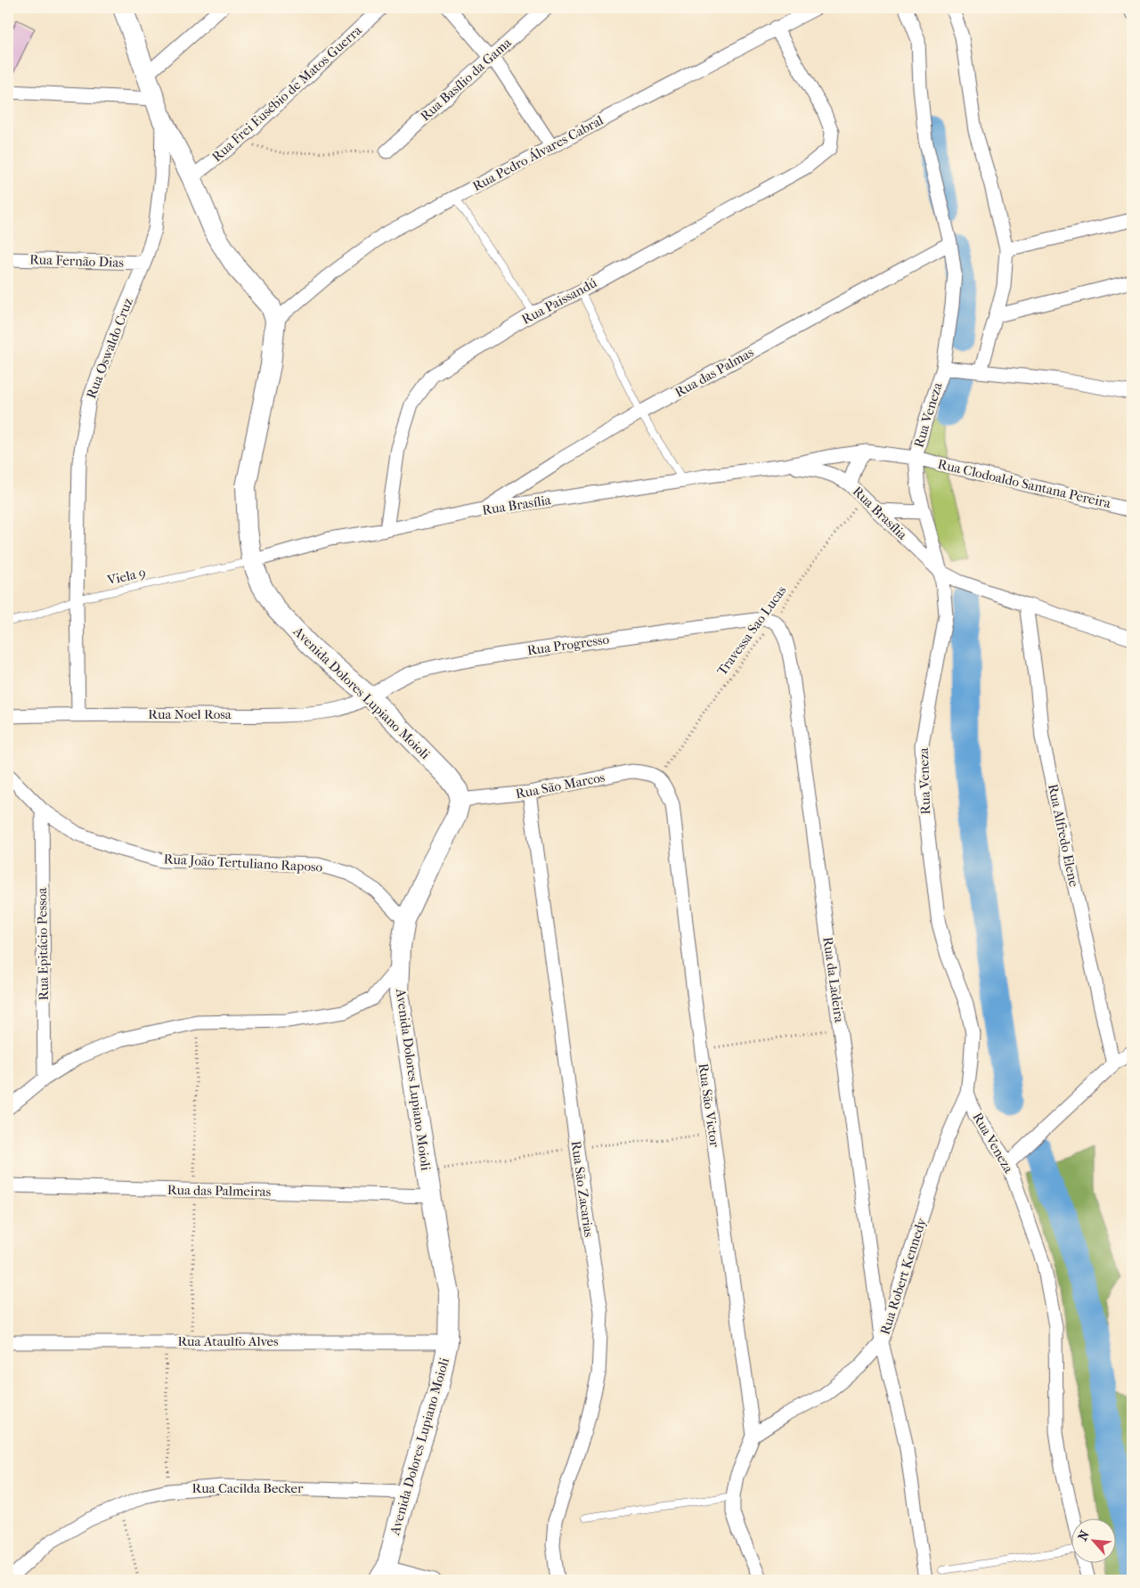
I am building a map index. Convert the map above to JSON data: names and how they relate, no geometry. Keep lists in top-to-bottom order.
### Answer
{
  "streets": {
    "main road": ["Avenida Dolores Lupiano Moioli"],
    "street": [
      "Rua Basílio da Gama",
      "Rua Frei Eusébio de Matos Guerra",
      "Rua Pedro Álvares Cabral",
      "Rua Fernão Dias",
      "Rua Paissandú",
      "Rua Oswaldo Cruz",
      "Rua das Palmas",
      "Rua Veneza",
      "Rua Clodoaldo Santana Pereira",
      "Rua Brasília",
      "Rua Progresso",
      "Rua Noel Rosa",
      "Rua São Marcos",
      "Rua Alfredo Elene",
      "Rua João Tertuliano Raposo",
      "Rua Epitácio Pessoa",
      "Rua da Ladeira",
      "Rua São Victor",
      "Rua São Zacarias",
      "Rua das Palmeiras",
      "Rua Robert Kennedy",
      "Rua Ataulfo Alves",
      "Rua Cacilda Becker"
    ],
    "lane": ["Viela 9"],
    "path": ["Travessa Sao Lucas"]
  },
  "crossings": [
    ["Rua Pedro Álvares Cabral", "Rua Paissandú"],
    ["Rua Pedro Álvares Cabral", "Avenida Dolores Lupiano Moioli"],
    ["Rua Fernão Dias", "Rua Oswaldo Cruz"],
    ["Rua Paissandú", "Rua Brasília"],
    ["Rua Oswaldo Cruz", "Viela 9"],
    ["Rua Oswaldo Cruz", "Rua Noel Rosa"],
    ["Rua das Palmas", "Rua Veneza"],
    ["Rua das Palmas", "Rua Brasília"],
    ["Rua Veneza", "Rua Clodoaldo Santana Pereira"],
    ["Rua Veneza", "Rua Brasília"],
    ["Rua Veneza", "Rua Robert Kennedy"],
    ["Rua Clodoaldo Santana Pereira", "Rua Brasília"],
    ["Rua Brasília", "Viela 9"],
    ["Rua Brasília", "Travessa Sao Lucas"],
    ["Rua Brasília", "Avenida Dolores Lupiano Moioli"],
    ["Rua Brasília", "Rua Alfredo Elene"],
    ["Viela 9", "Avenida Dolores Lupiano Moioli"],
    ["Travessa Sao Lucas", "Rua Progresso"],
    ["Travessa Sao Lucas", "Rua São Marcos"],
    ["Travessa Sao Lucas", "Rua da Ladeira"],
    ["Travessa Sao Lucas", "Rua São Victor"],
    ["Rua Progresso", "Avenida Dolores Lupiano Moioli"],
    ["Rua Progresso", "Rua Noel Rosa"],
    ["Rua Progresso", "Rua da Ladeira"],
    ["Avenida Dolores Lupiano Moioli", "Rua Noel Rosa"],
    ["Avenida Dolores Lupiano Moioli", "Rua São Marcos"],
    ["Avenida Dolores Lupiano Moioli", "Rua João Tertuliano Raposo"],
    ["Avenida Dolores Lupiano Moioli", "Rua das Palmeiras"],
    ["Avenida Dolores Lupiano Moioli", "Rua Ataulfo Alves"],
    ["Avenida Dolores Lupiano Moioli", "Rua Cacilda Becker"],
    ["Rua São Marcos", "Rua São Victor"],
    ["Rua São Marcos", "Rua São Zacarias"],
    ["Rua João Tertuliano Raposo", "Rua Epitácio Pessoa"],
    ["Rua da Ladeira", "Rua Robert Kennedy"],
    ["Rua São Victor", "Rua Robert Kennedy"]
  ],
  "north": "top left"
}
